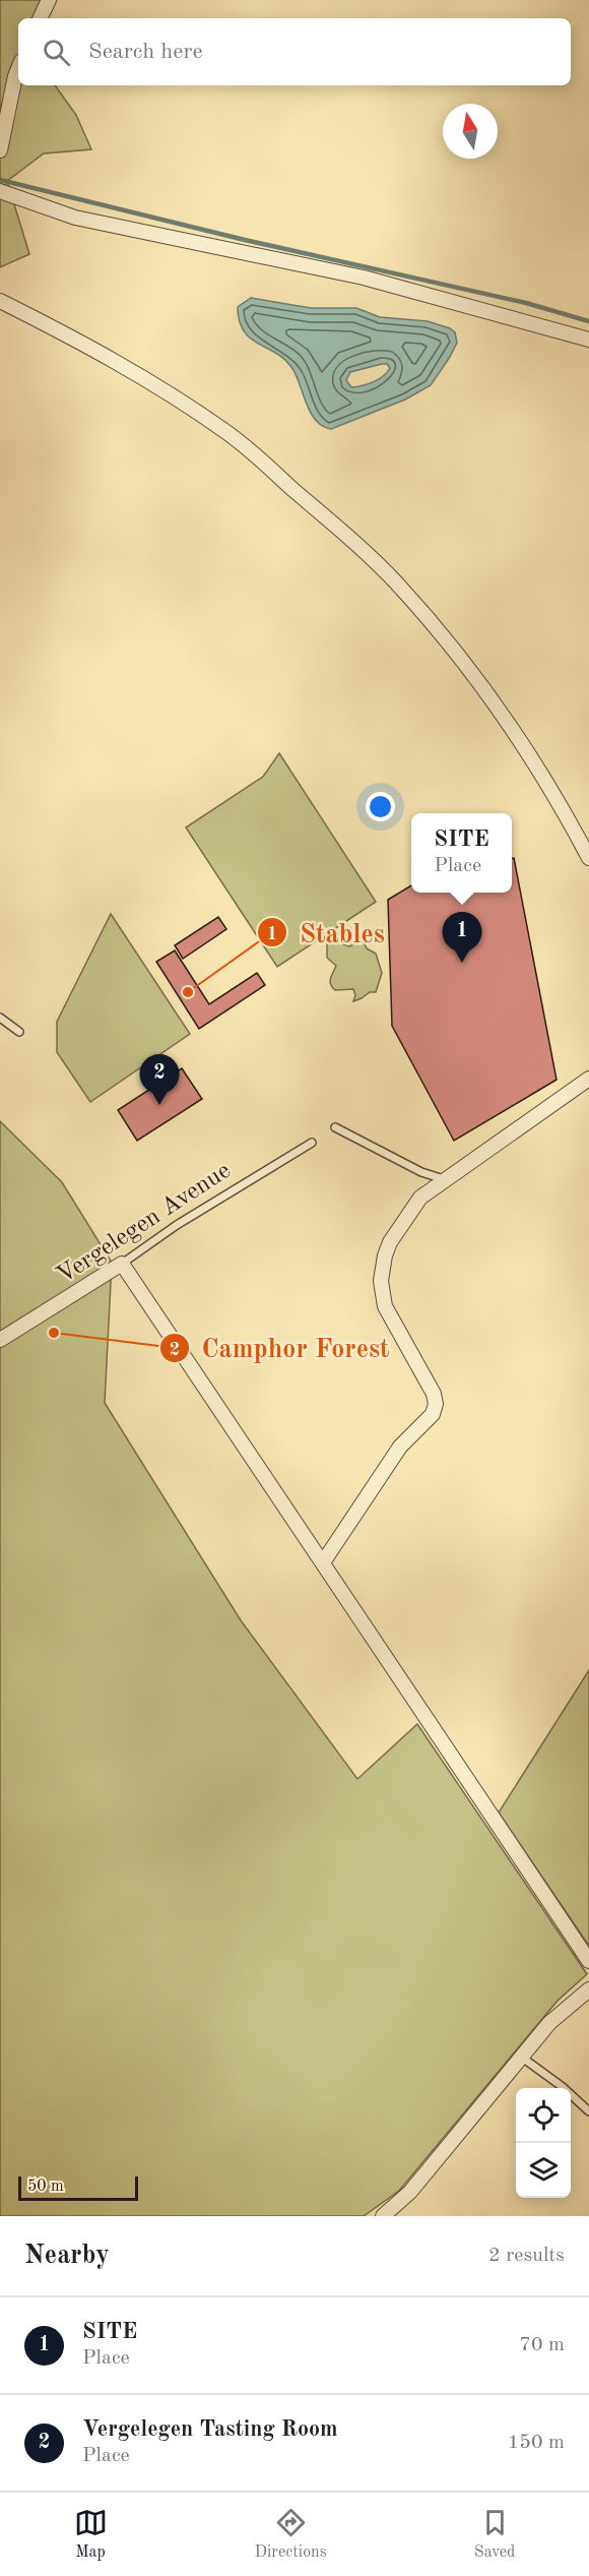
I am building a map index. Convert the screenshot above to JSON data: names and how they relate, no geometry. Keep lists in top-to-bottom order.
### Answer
{
  "streets": {
    "street": ["Vergelegen Avenue"]
  },
  "places": ["Stables", "Camphor Forest"],
  "scale_bar": "50 m",
  "north": "top",
  "page": {
    "search": "Search here",
    "popup": ["SITE", "Place"],
    "pins": ["1", "2"],
    "scale": "50 m",
    "heading": ["Nearby", "2 results"],
    "list": [
      {
        "mark": "1",
        "name": "SITE",
        "note": "Place",
        "value": "70 m"
      },
      {
        "mark": "2",
        "name": "Vergelegen Tasting Room",
        "note": "Place",
        "value": "150 m"
      }
    ],
    "nav": ["Map", "Directions", "Saved"]
  }
}
